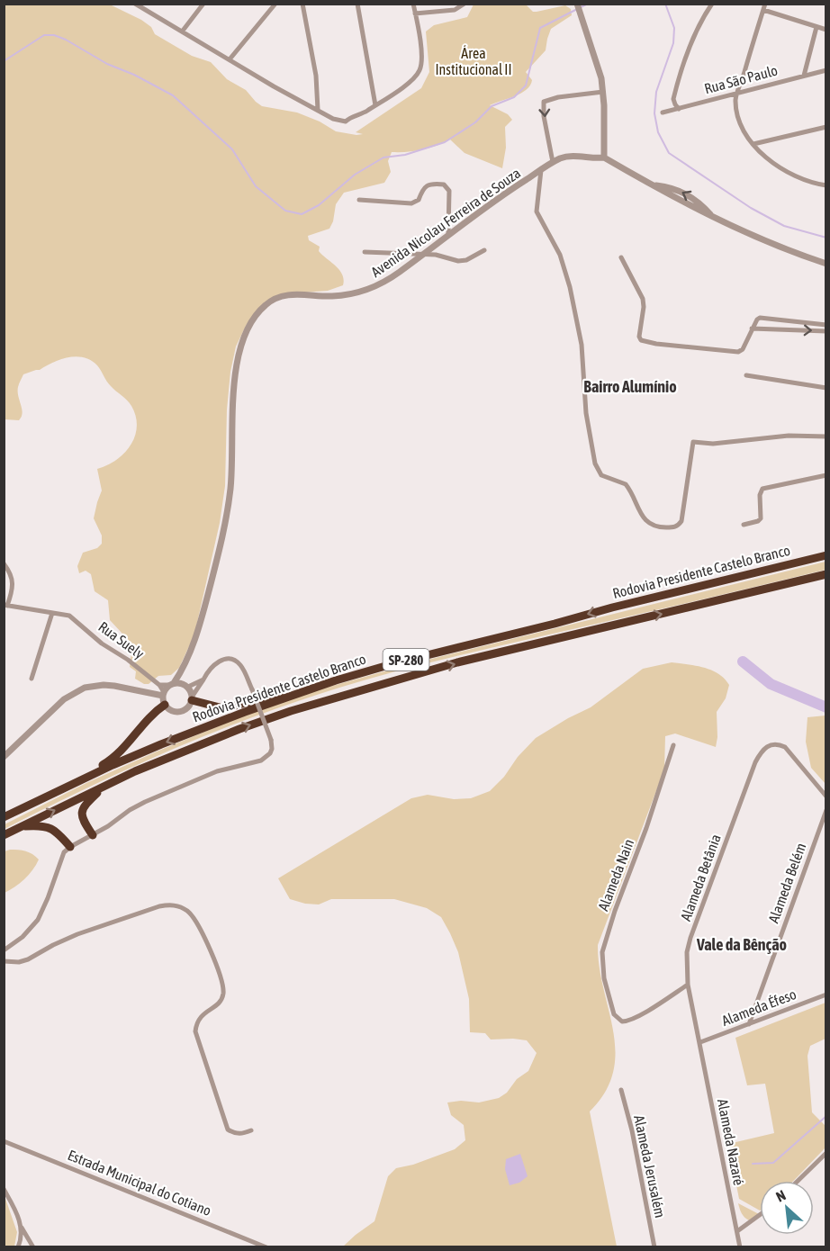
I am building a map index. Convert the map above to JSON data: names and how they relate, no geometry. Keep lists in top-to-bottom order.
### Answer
{
  "streets": {
    "highway": ["Rodovia Presidente Castelo Branco", "SP-280"],
    "street": [
      "Rua São Paulo",
      "Avenida Nicolau Ferreira de Souza",
      "Rua Suely",
      "Alameda Nain",
      "Alameda Betânia",
      "Alameda Belém",
      "Alameda Éfeso",
      "Alameda Nazaré",
      "Alameda Jerusalém",
      "Estrada Municipal do Cotiano"
    ]
  },
  "crossings": [
    ["Avenida Nicolau Ferreira de Souza", "Rua Suely"],
    ["Alameda Nain", "Alameda Betânia"],
    ["Alameda Betânia", "Alameda Éfeso"],
    ["Alameda Betânia", "Alameda Nazaré"],
    ["Alameda Belém", "Alameda Éfeso"],
    ["Alameda Éfeso", "Alameda Nazaré"]
  ],
  "districts": ["Bairro Alumínio", "Vale da Bênção"],
  "parks": ["Área Institucional II"],
  "north": "top left"
}
